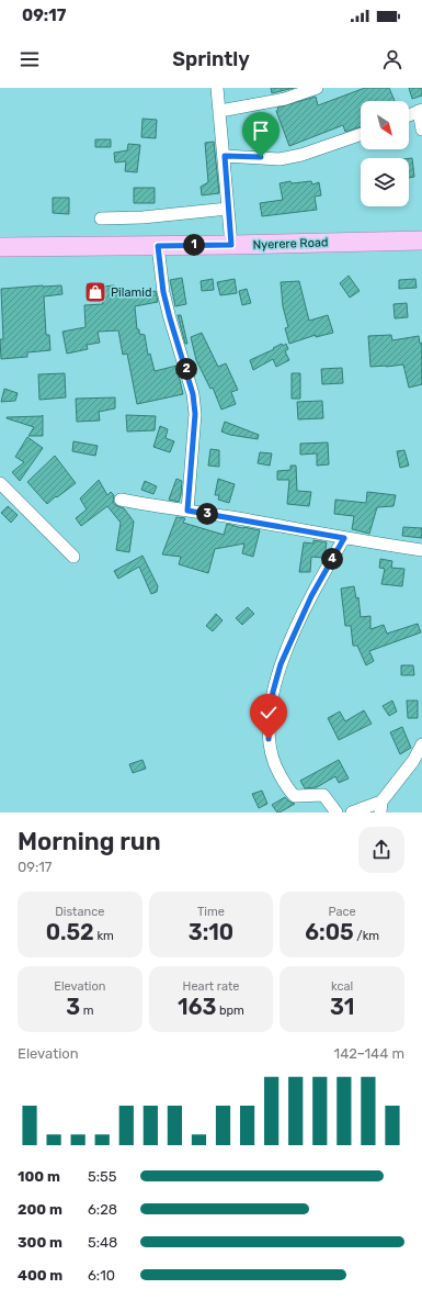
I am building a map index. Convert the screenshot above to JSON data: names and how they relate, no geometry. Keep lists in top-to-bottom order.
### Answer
{
  "streets": {
    "main road": ["Nyerere Road"]
  },
  "places": {
    "shop": ["Pilamid"]
  },
  "north": "bottom right",
  "page": {
    "status": "09:17",
    "header": "Sprintly",
    "pins": [
      "1",
      "2",
      "3",
      "4"
    ],
    "heading": ["Morning run", "09:17"],
    "stats": [
      ["Distance", "0.52 km"],
      ["Time", "3:10"],
      ["Pace", "6:05 /km"],
      ["Elevation", "3 m"],
      ["Heart rate", "163 bpm"],
      ["kcal", "31"]
    ],
    "chart": ["Elevation", "142–144 m"],
    "list": [
      {
        "name": "100 m",
        "note": "5:55"
      },
      {
        "name": "200 m",
        "note": "6:28"
      },
      {
        "name": "300 m",
        "note": "5:48"
      },
      {
        "name": "400 m",
        "note": "6:10"
      }
    ]
  }
}
